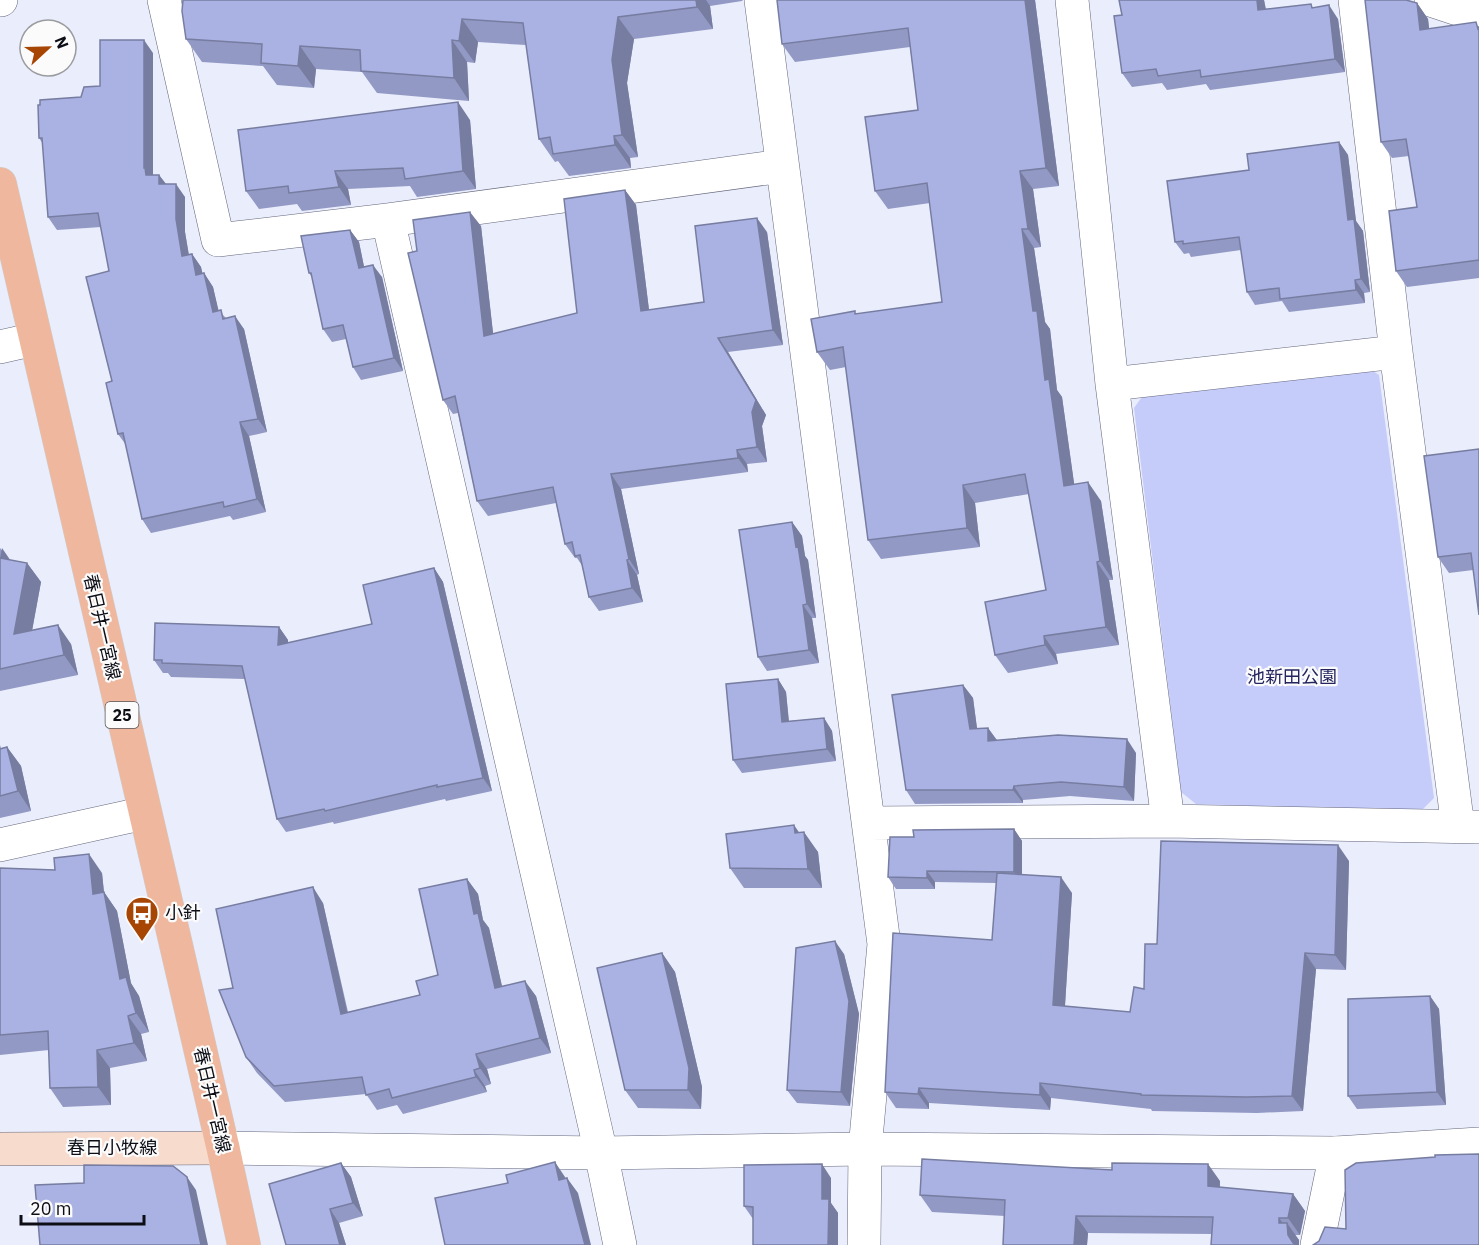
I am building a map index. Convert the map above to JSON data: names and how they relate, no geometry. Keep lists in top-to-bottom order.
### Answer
{
  "streets": {
    "main road": ["春日井一宮線", "25", "春日小牧線"]
  },
  "crossings": [
    ["春日井一宮線", "春日小牧線"]
  ],
  "parks": ["池新田公園"],
  "places": {
    "bus stop": ["小針"]
  },
  "scale_bar": "20 m",
  "north": "right"
}
